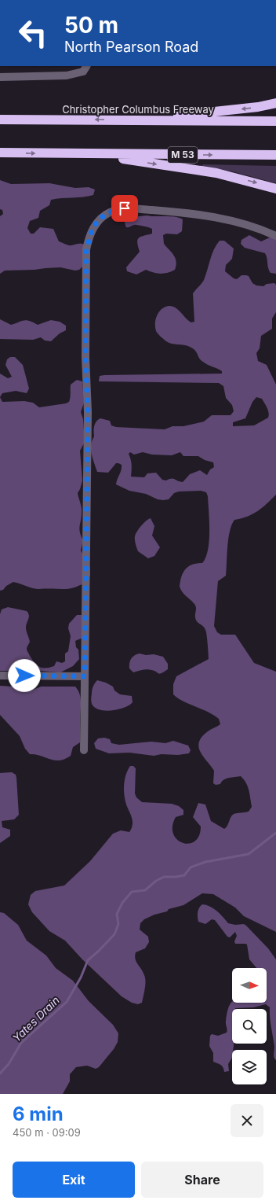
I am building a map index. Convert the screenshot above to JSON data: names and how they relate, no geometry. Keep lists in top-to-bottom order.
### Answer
{
  "streets": {
    "highway": ["Christopher Columbus Freeway", "M 53"]
  },
  "water": ["Yates Drain"],
  "north": "right",
  "page": {
    "turn": ["50 m", "North Pearson Road"],
    "heading": ["6 min", "450 m · 09:09"],
    "buttons": ["Exit", "Share"]
  }
}
